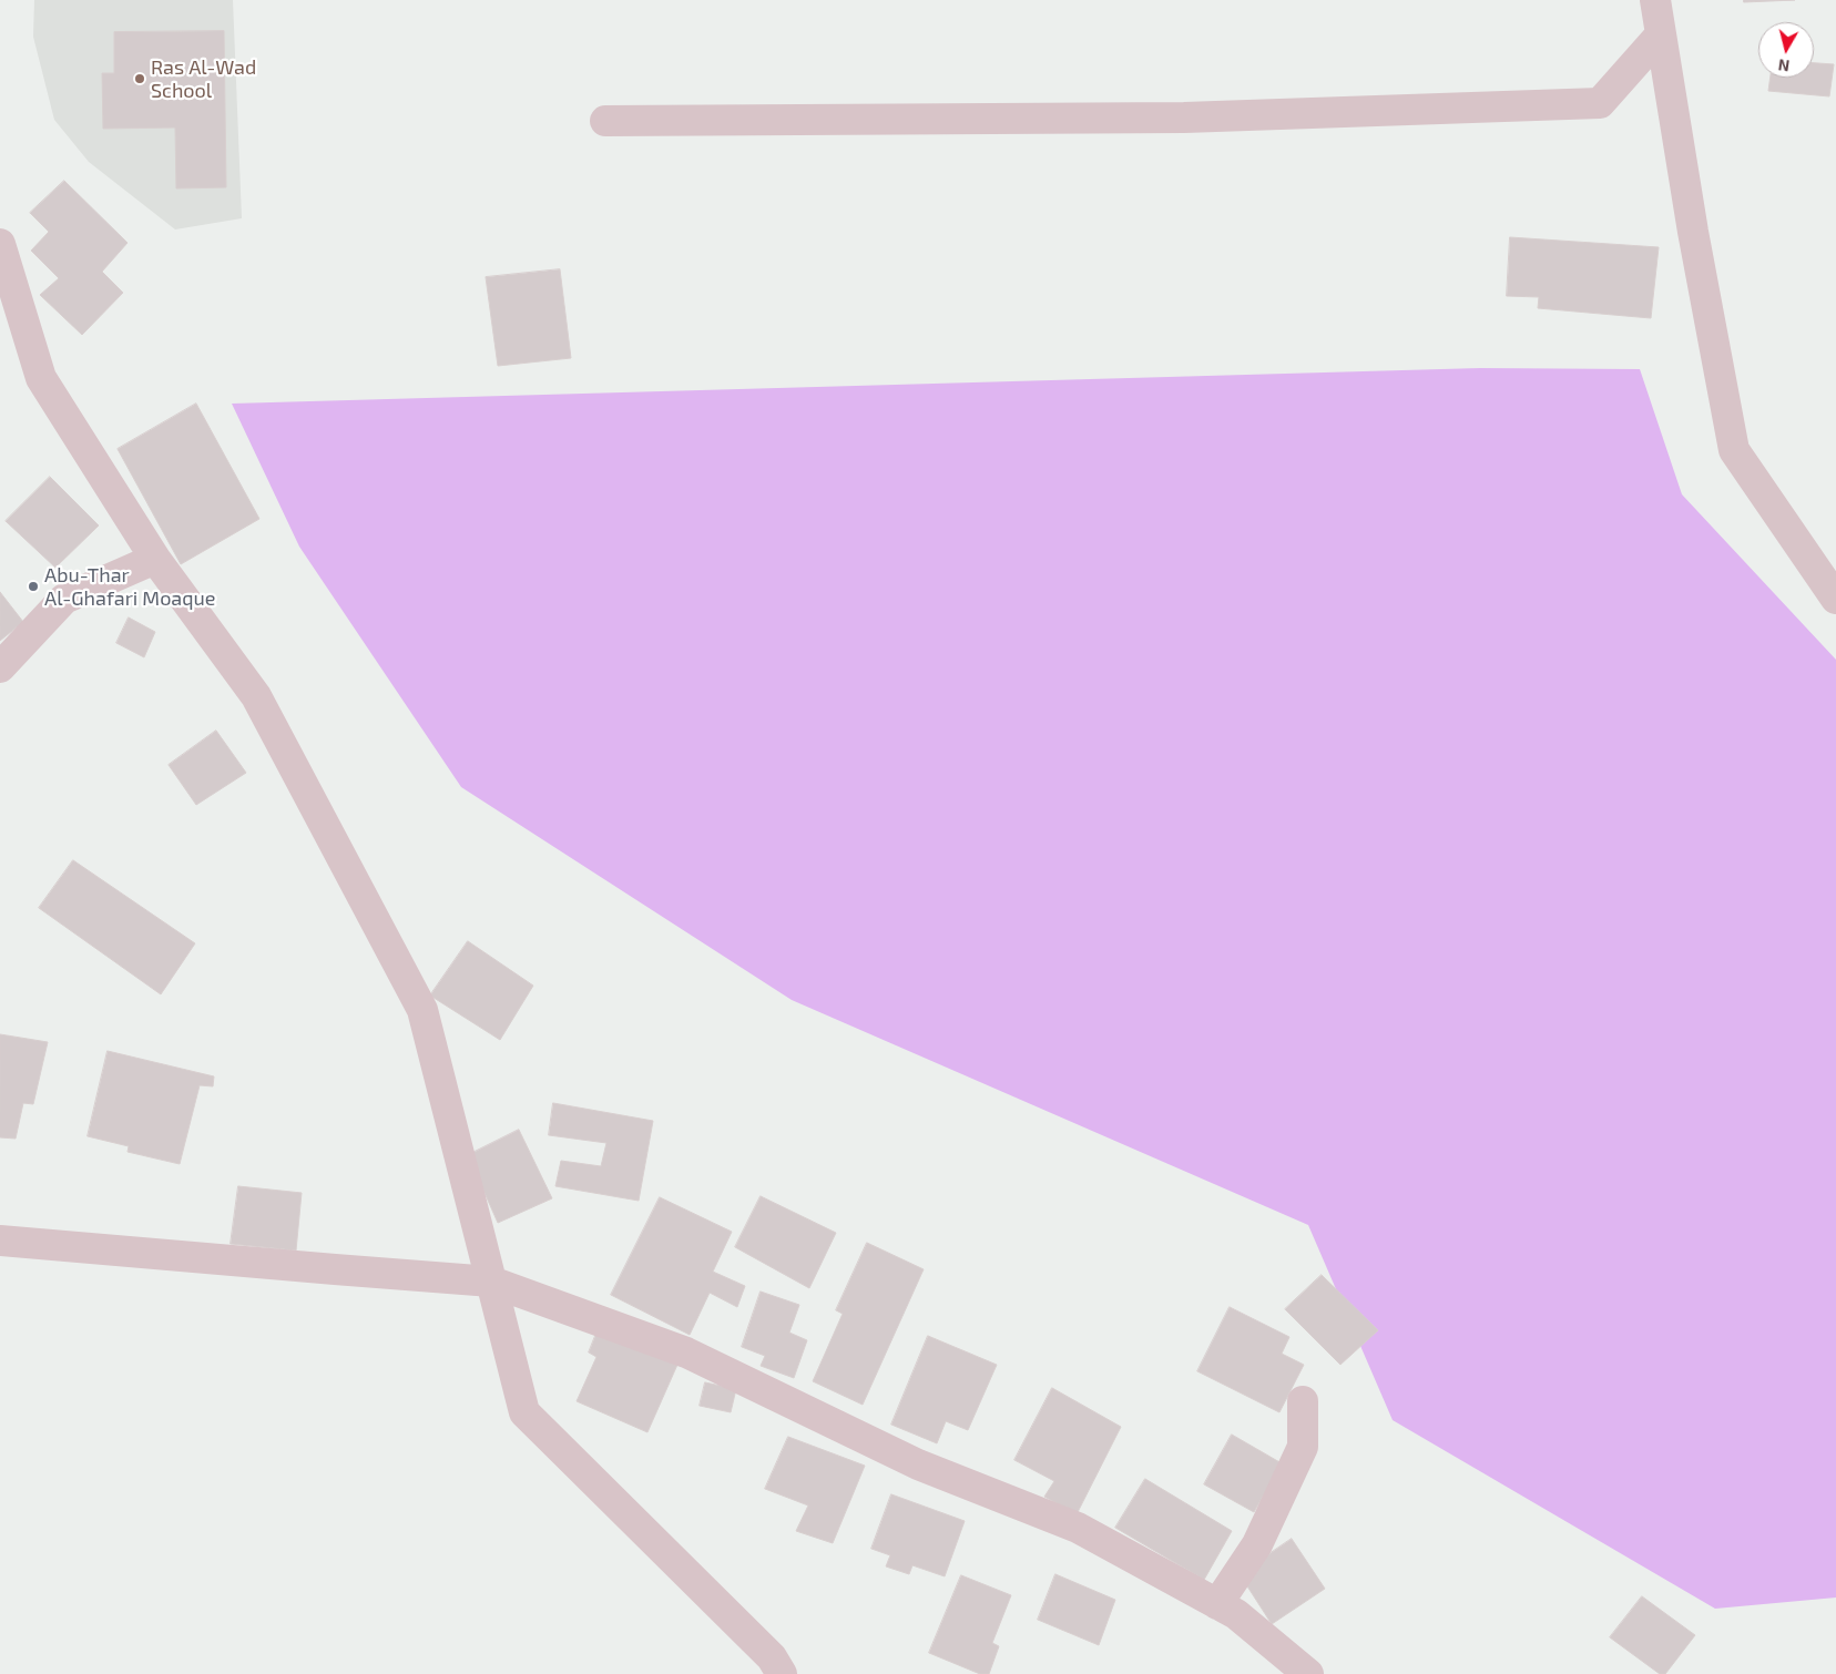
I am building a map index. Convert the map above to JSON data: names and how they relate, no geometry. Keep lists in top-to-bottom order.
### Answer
{
  "places": ["Ras Al-Wad School", "Abu-Thar Al-Ghafari Moaque"],
  "north": "bottom"
}
